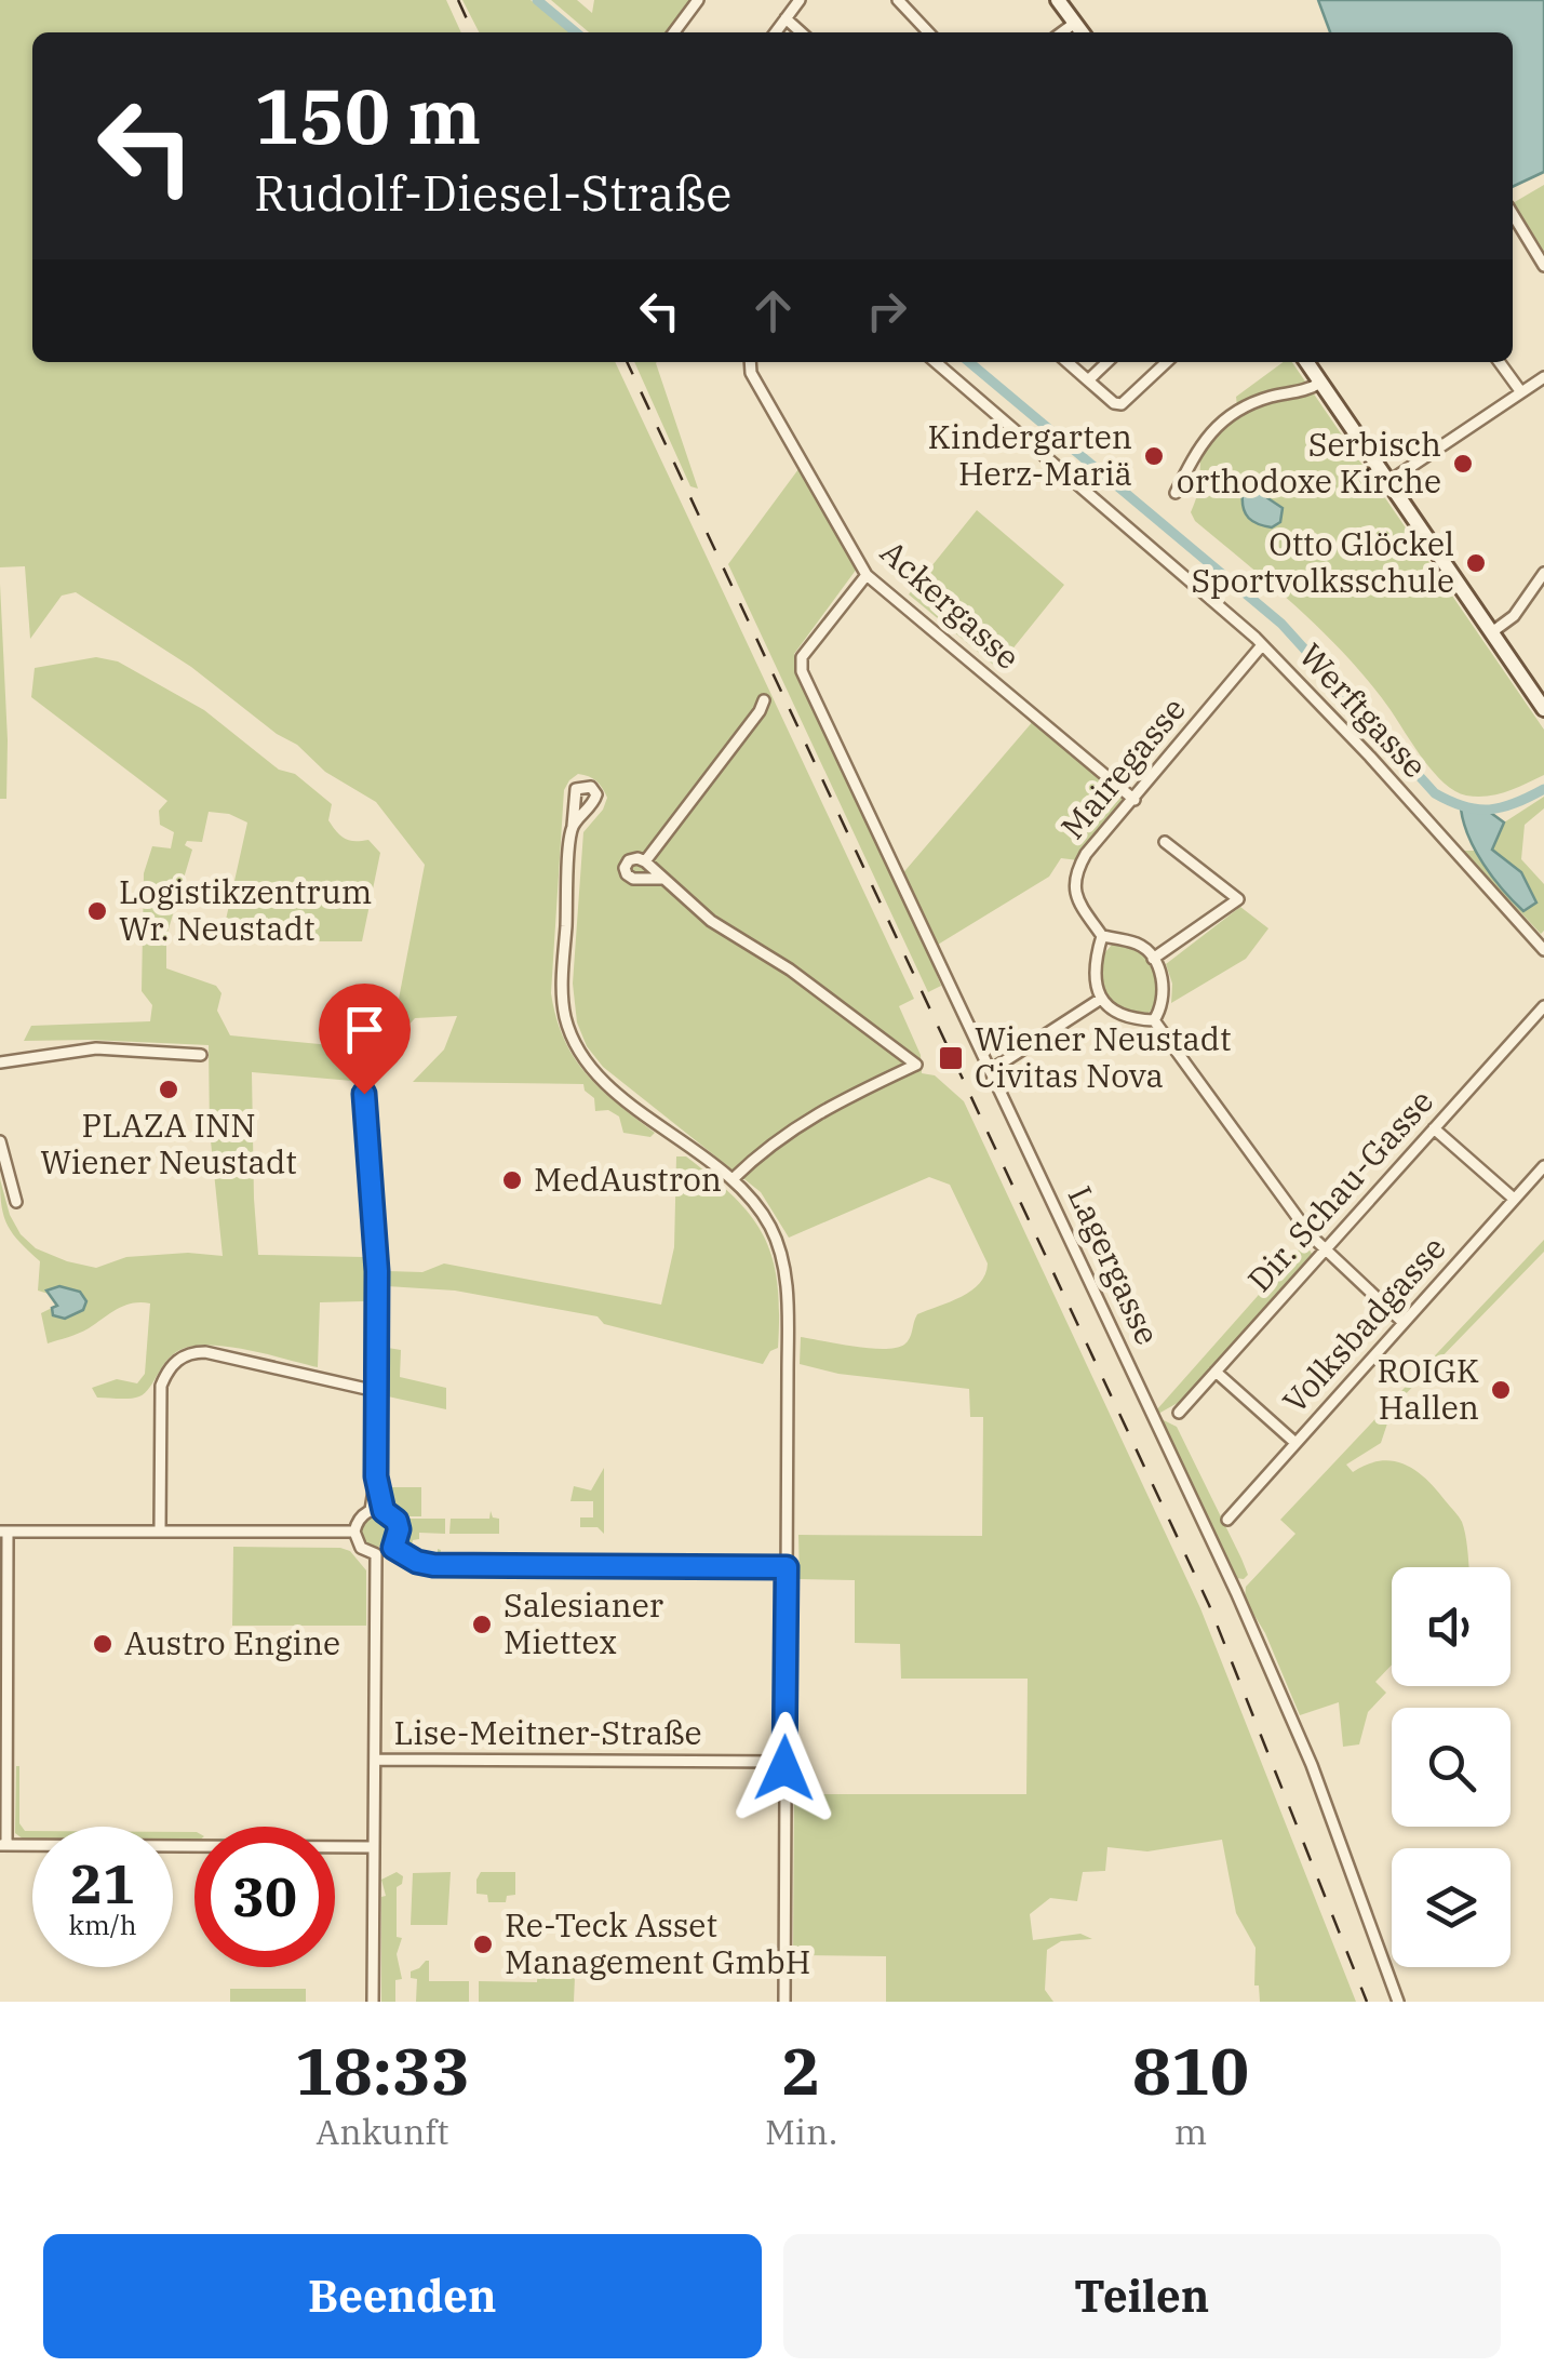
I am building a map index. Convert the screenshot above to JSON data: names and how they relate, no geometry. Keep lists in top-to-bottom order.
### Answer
{
  "streets": {
    "street": [
      "Ackergasse",
      "Werftgasse",
      "Mairegasse",
      "Dir. Schau-Gasse",
      "Lagergasse",
      "Volksbadgasse",
      "Lise-Meitner-Straße"
    ]
  },
  "crossings": [
    ["Ackergasse", "Mairegasse"],
    ["Ackergasse", "Lagergasse"],
    ["Werftgasse", "Mairegasse"]
  ],
  "places": {
    "other": [
      "Kindergarten Herz-Mariä",
      "Serbisch orthodoxe Kirche",
      "Otto Glöckel Sportvolksschule",
      "Logistikzentrum Wr. Neustadt",
      "PLAZA INN Wiener Neustadt",
      "MedAustron",
      "ROIGK Hallen",
      "Salesianer Miettex",
      "Austro Engine",
      "Re-Teck Asset Management GmbH"
    ],
    "transit": ["Wiener Neustadt Civitas Nova"]
  },
  "page": {
    "turn": ["150 m", "Rudolf-Diesel-Straße"],
    "speed": "21 km/h",
    "limit": "30",
    "eta": [
      "18:33",
      "Ankunft",
      "2",
      "Min.",
      "810",
      "m"
    ],
    "buttons": ["Beenden", "Teilen"]
  }
}
